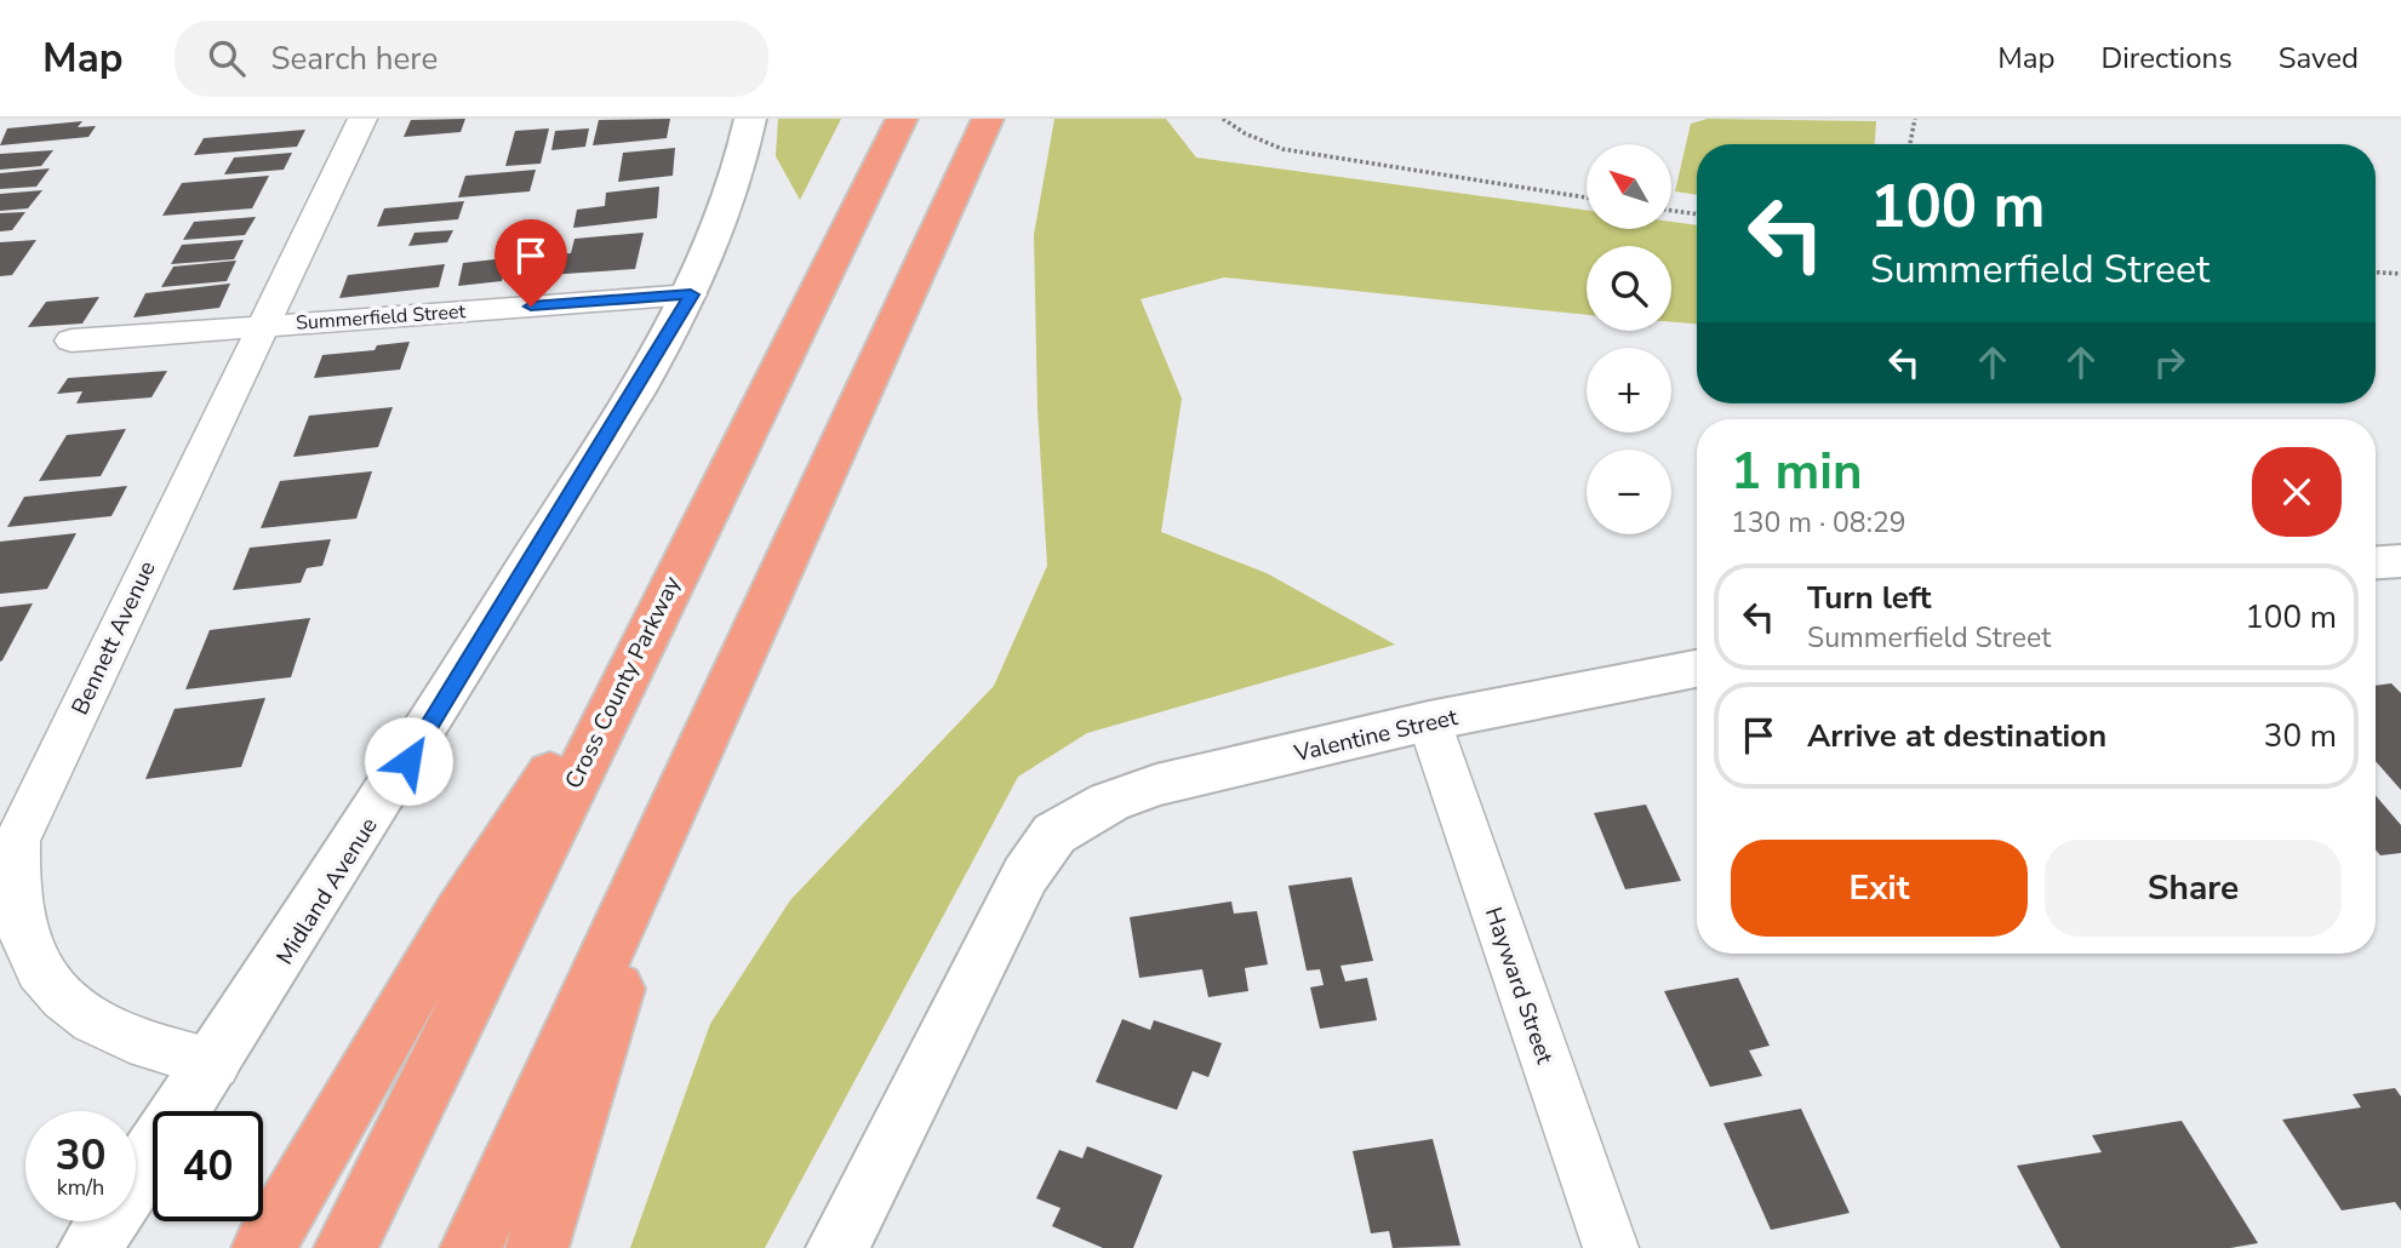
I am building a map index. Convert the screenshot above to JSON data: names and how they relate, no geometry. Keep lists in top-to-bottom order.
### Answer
{
  "streets": {
    "highway": ["Cross County Parkway"],
    "street": [
      "Summerfield Street",
      "Bennett Avenue",
      "Valentine Street",
      "Midland Avenue",
      "Hayward Street"
    ]
  },
  "crossings": [
    ["Summerfield Street", "Bennett Avenue"],
    ["Summerfield Street", "Midland Avenue"],
    ["Bennett Avenue", "Midland Avenue"],
    ["Valentine Street", "Hayward Street"]
  ],
  "north": "top left",
  "page": {
    "header": "Map",
    "search": "Search here",
    "nav": ["Map", "Directions", "Saved"],
    "map_buttons": ["+", "−"],
    "turn": ["100 m", "Summerfield Street"],
    "heading": ["1 min", "130 m · 08:29"],
    "list": [
      {
        "name": "Turn left",
        "note": "Summerfield Street",
        "value": "100 m"
      },
      {
        "name": "Arrive at destination",
        "value": "30 m"
      }
    ],
    "buttons": ["Exit", "Share"],
    "speed": "30 km/h",
    "limit": "40"
  }
}
